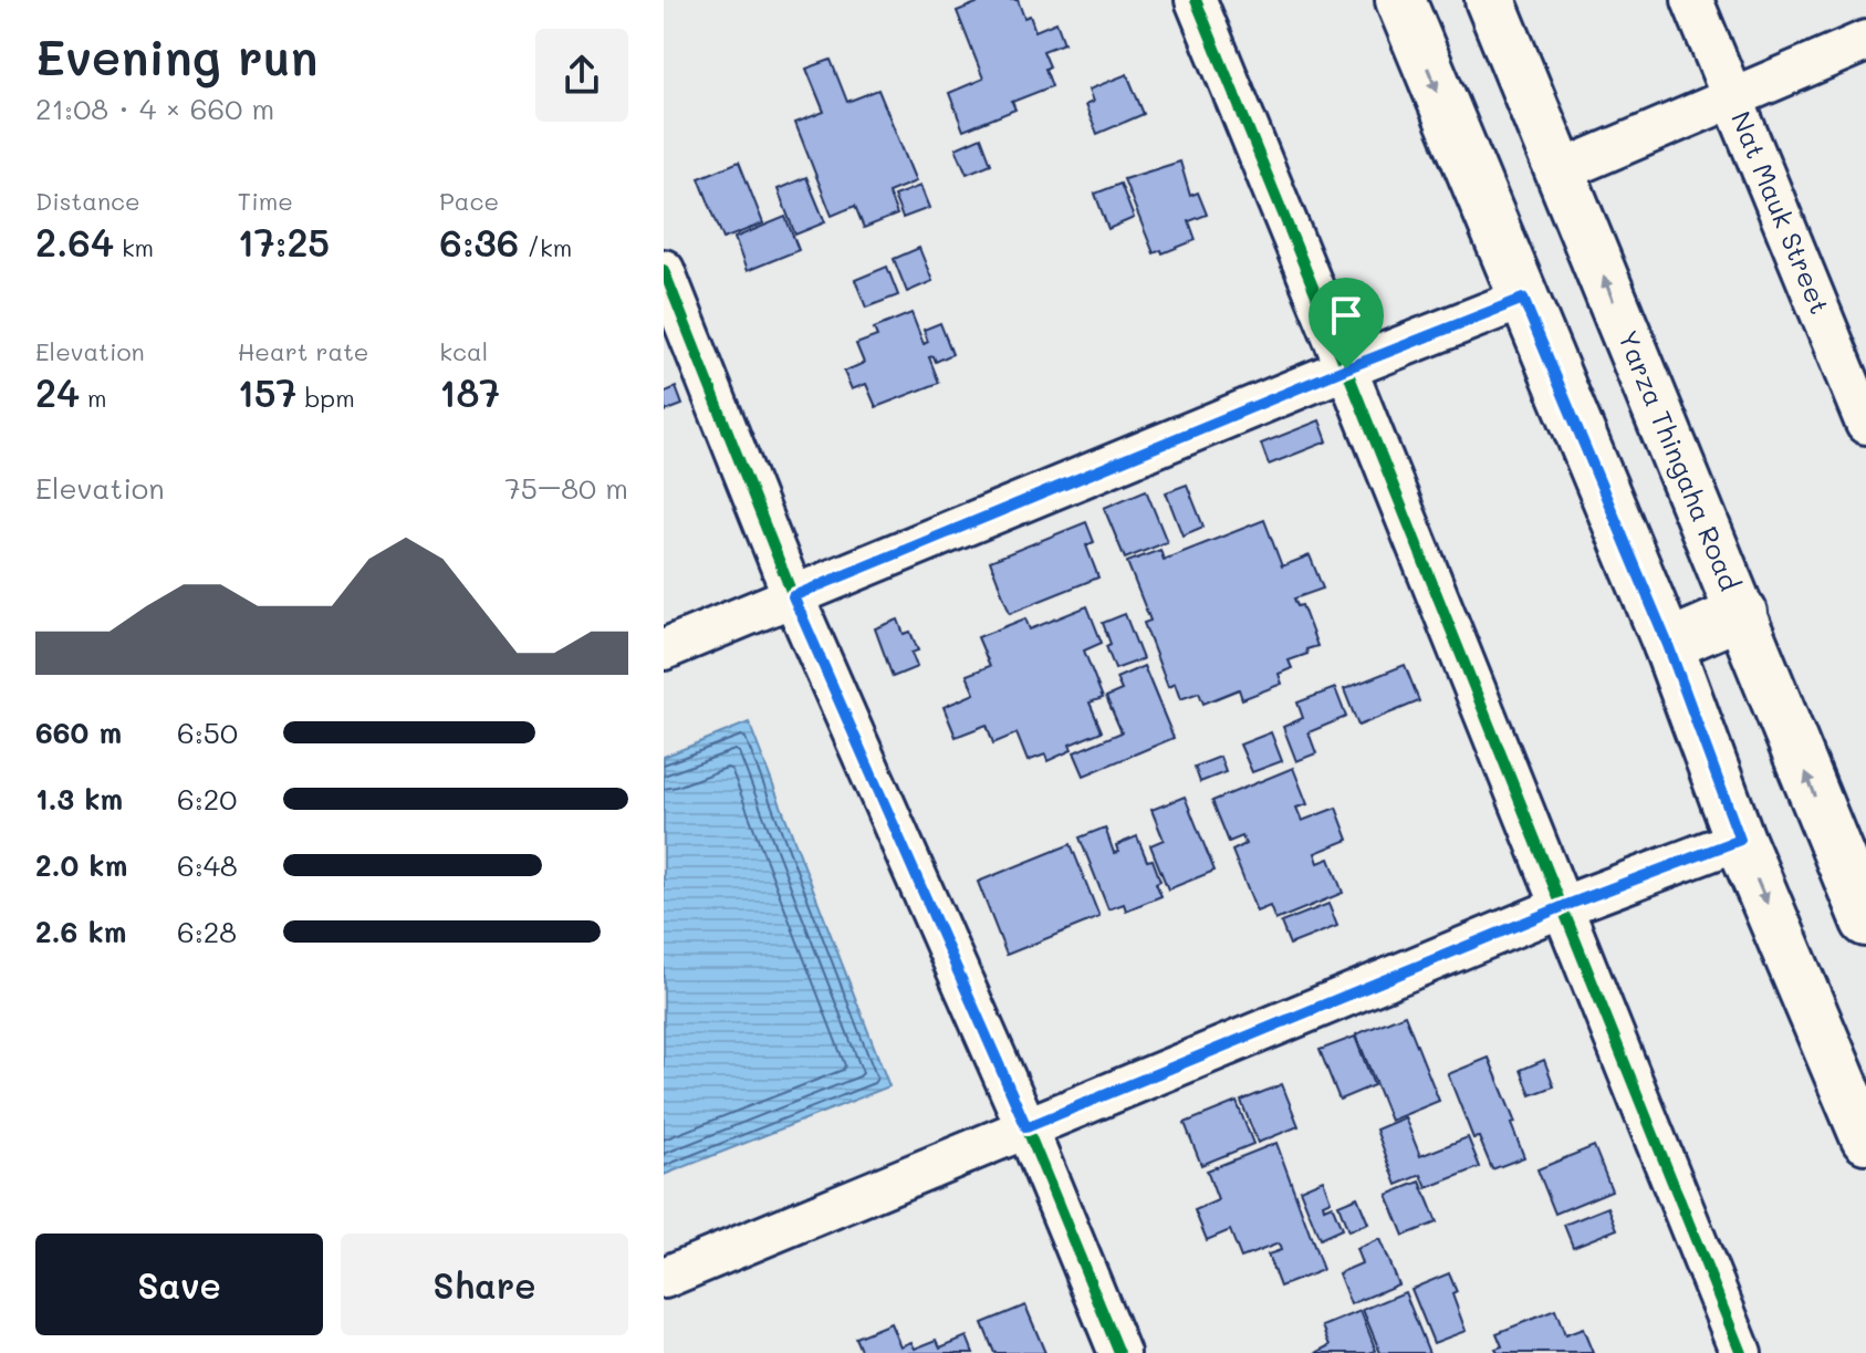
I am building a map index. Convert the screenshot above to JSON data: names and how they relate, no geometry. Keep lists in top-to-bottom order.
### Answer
{
  "streets": {
    "main road": ["Yarza Thingaha Road"],
    "street": ["Nat Mauk Street"]
  },
  "page": {
    "heading": ["Evening run", "21:08 · 4 × 660 m"],
    "stats": [
      ["Distance", "2.64 km"],
      ["Time", "17:25"],
      ["Pace", "6:36 /km"],
      ["Elevation", "24 m"],
      ["Heart rate", "157 bpm"],
      ["kcal", "187"]
    ],
    "chart": ["Elevation", "75–80 m"],
    "list": [
      {
        "name": "660 m",
        "note": "6:50"
      },
      {
        "name": "1.3 km",
        "note": "6:20"
      },
      {
        "name": "2.0 km",
        "note": "6:48"
      },
      {
        "name": "2.6 km",
        "note": "6:28"
      }
    ],
    "buttons": ["Save", "Share"]
  }
}
